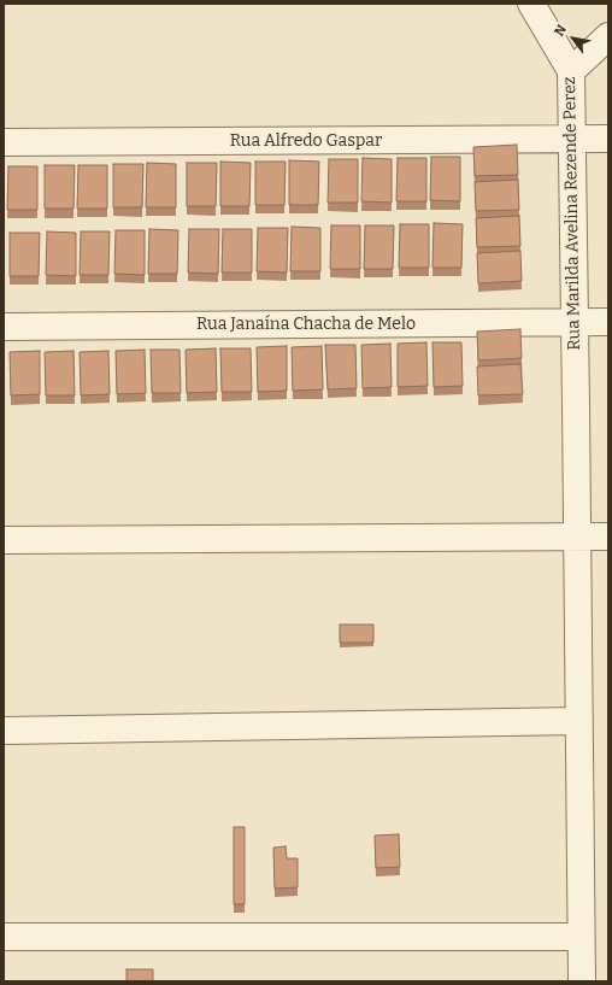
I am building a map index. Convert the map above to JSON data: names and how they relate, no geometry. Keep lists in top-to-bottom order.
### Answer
{
  "streets": {
    "street": ["Rua Alfredo Gaspar", "Rua Marilda Avelina Rezende Perez", "Rua Janaína Chacha de Melo"]
  },
  "crossings": [
    ["Rua Alfredo Gaspar", "Rua Marilda Avelina Rezende Perez"],
    ["Rua Marilda Avelina Rezende Perez", "Rua Janaína Chacha de Melo"]
  ],
  "north": "top left"
}
